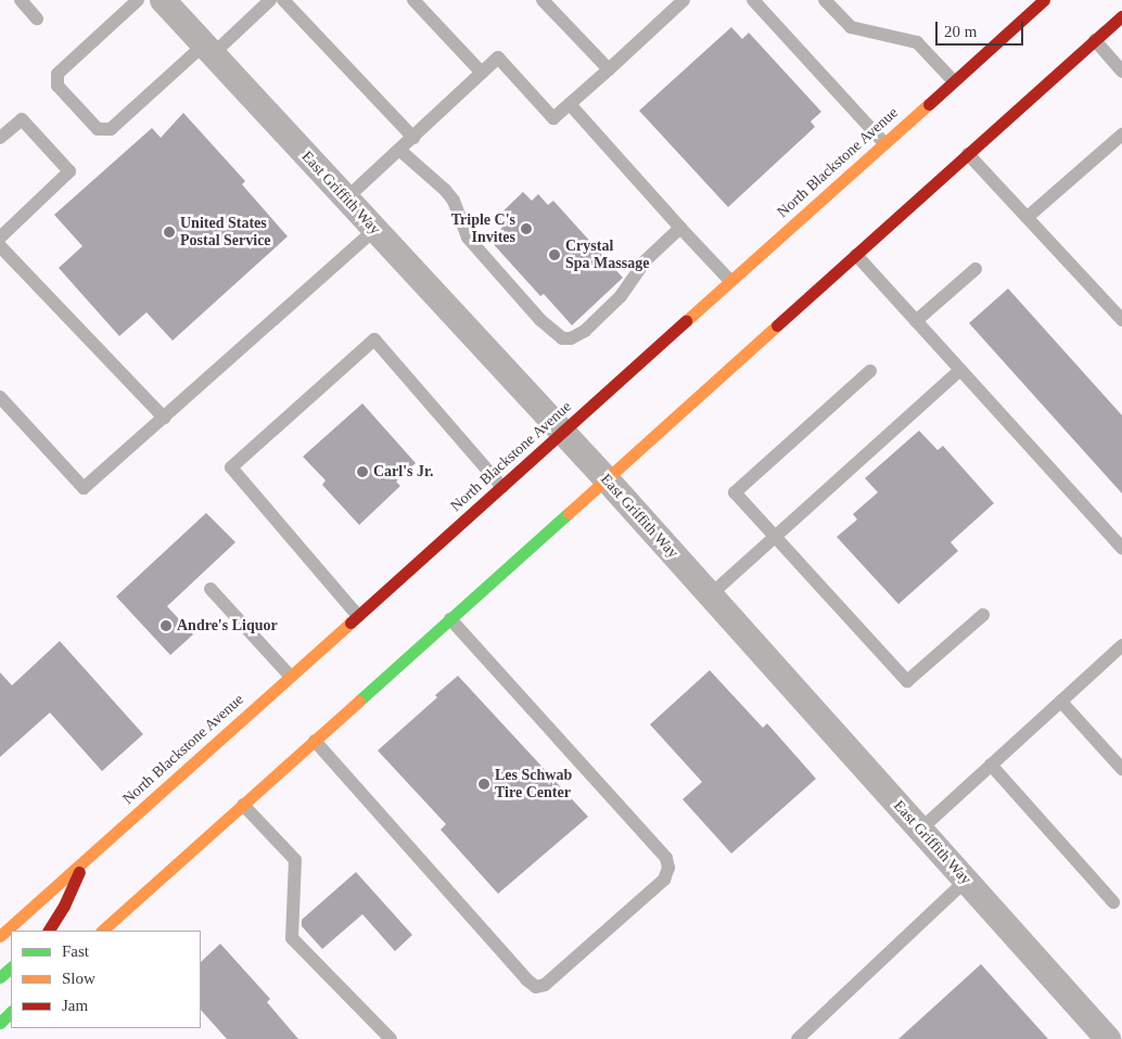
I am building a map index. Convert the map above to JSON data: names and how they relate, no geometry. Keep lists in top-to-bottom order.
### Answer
{
  "streets": {
    "main road": ["North Blackstone Avenue"],
    "street": ["East Griffith Way"]
  },
  "crossings": [
    ["North Blackstone Avenue", "East Griffith Way"]
  ],
  "places": [
    "Triple C's Invites",
    "United States Postal Service",
    "Crystal Spa Massage",
    "Carl's Jr.",
    "Andre's Liquor",
    "Les Schwab Tire Center"
  ],
  "legend": ["Fast", "Slow", "Jam"],
  "scale_bar": "20 m"
}
